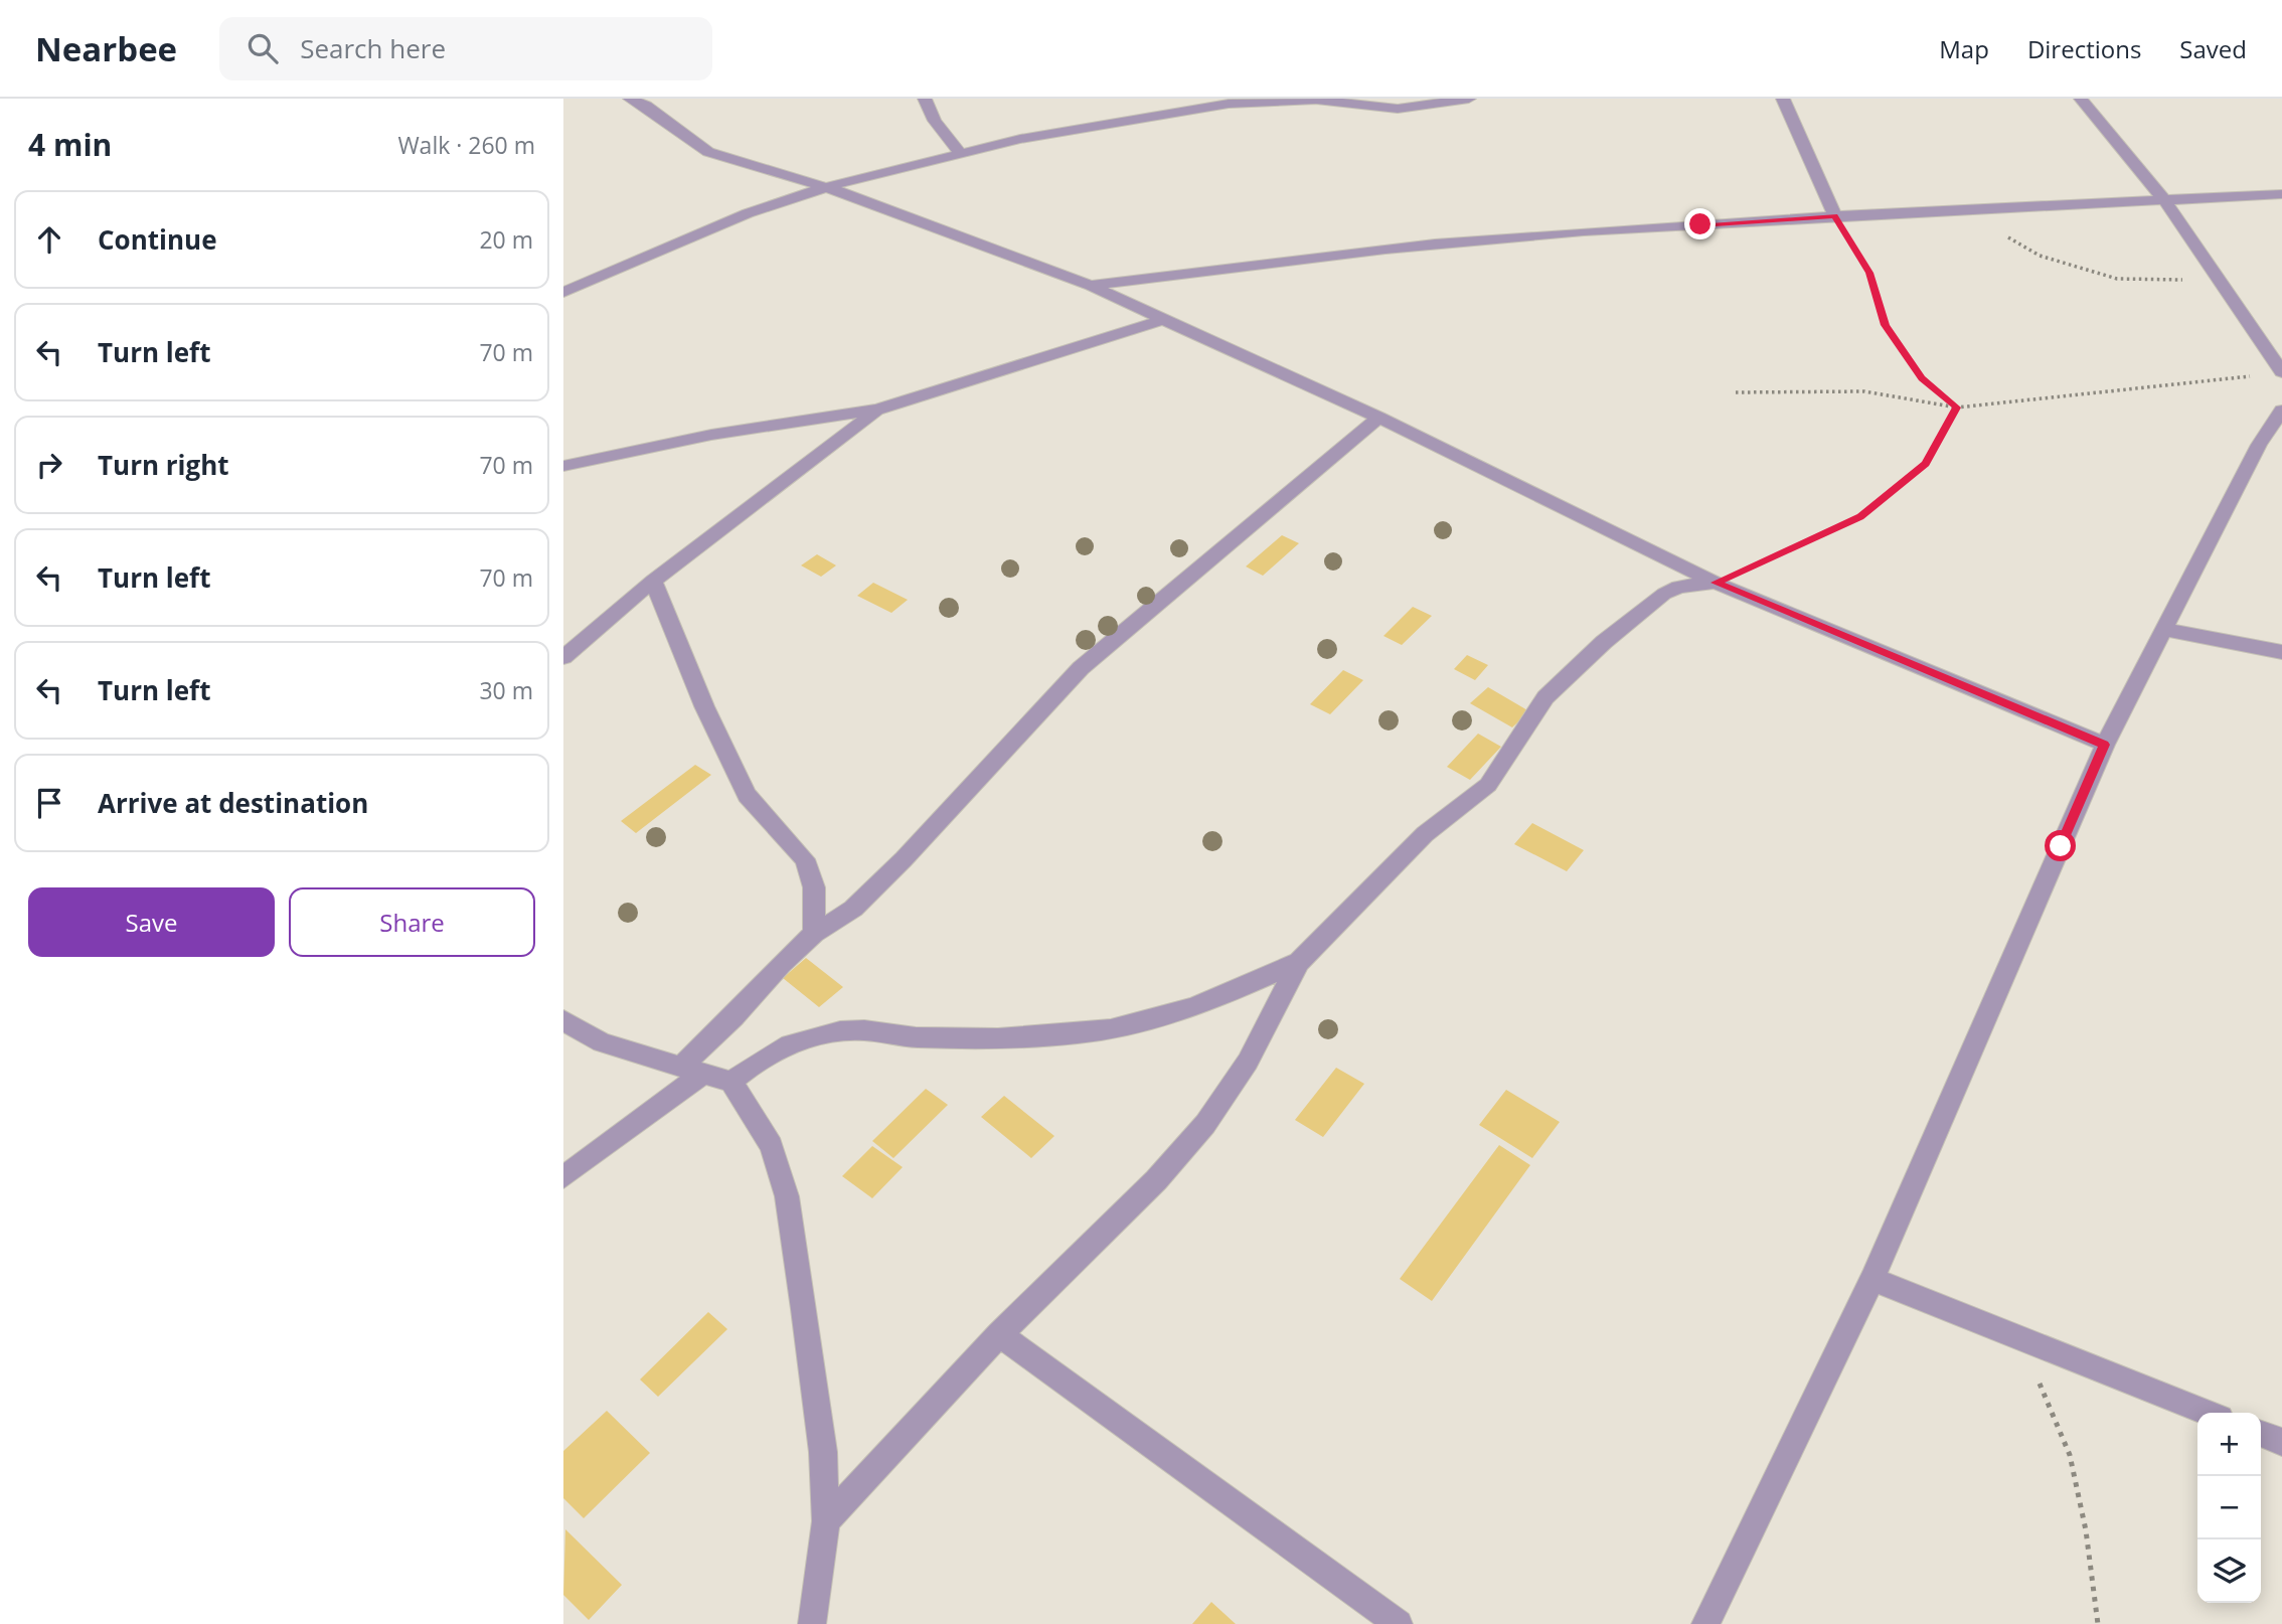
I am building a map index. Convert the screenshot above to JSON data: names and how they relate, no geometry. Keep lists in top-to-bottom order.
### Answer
{
  "page": {
    "header": "Nearbee",
    "search": "Search here",
    "nav": ["Map", "Directions", "Saved"],
    "heading": ["4 min", "Walk · 260 m"],
    "list": [
      ["Continue", "20 m"],
      ["Turn left", "70 m"],
      ["Turn right", "70 m"],
      ["Turn left", "70 m"],
      ["Turn left", "30 m"],
      "Arrive at destination"
    ],
    "buttons": ["Save", "Share"],
    "map_buttons": ["+", "−"]
  }
}
